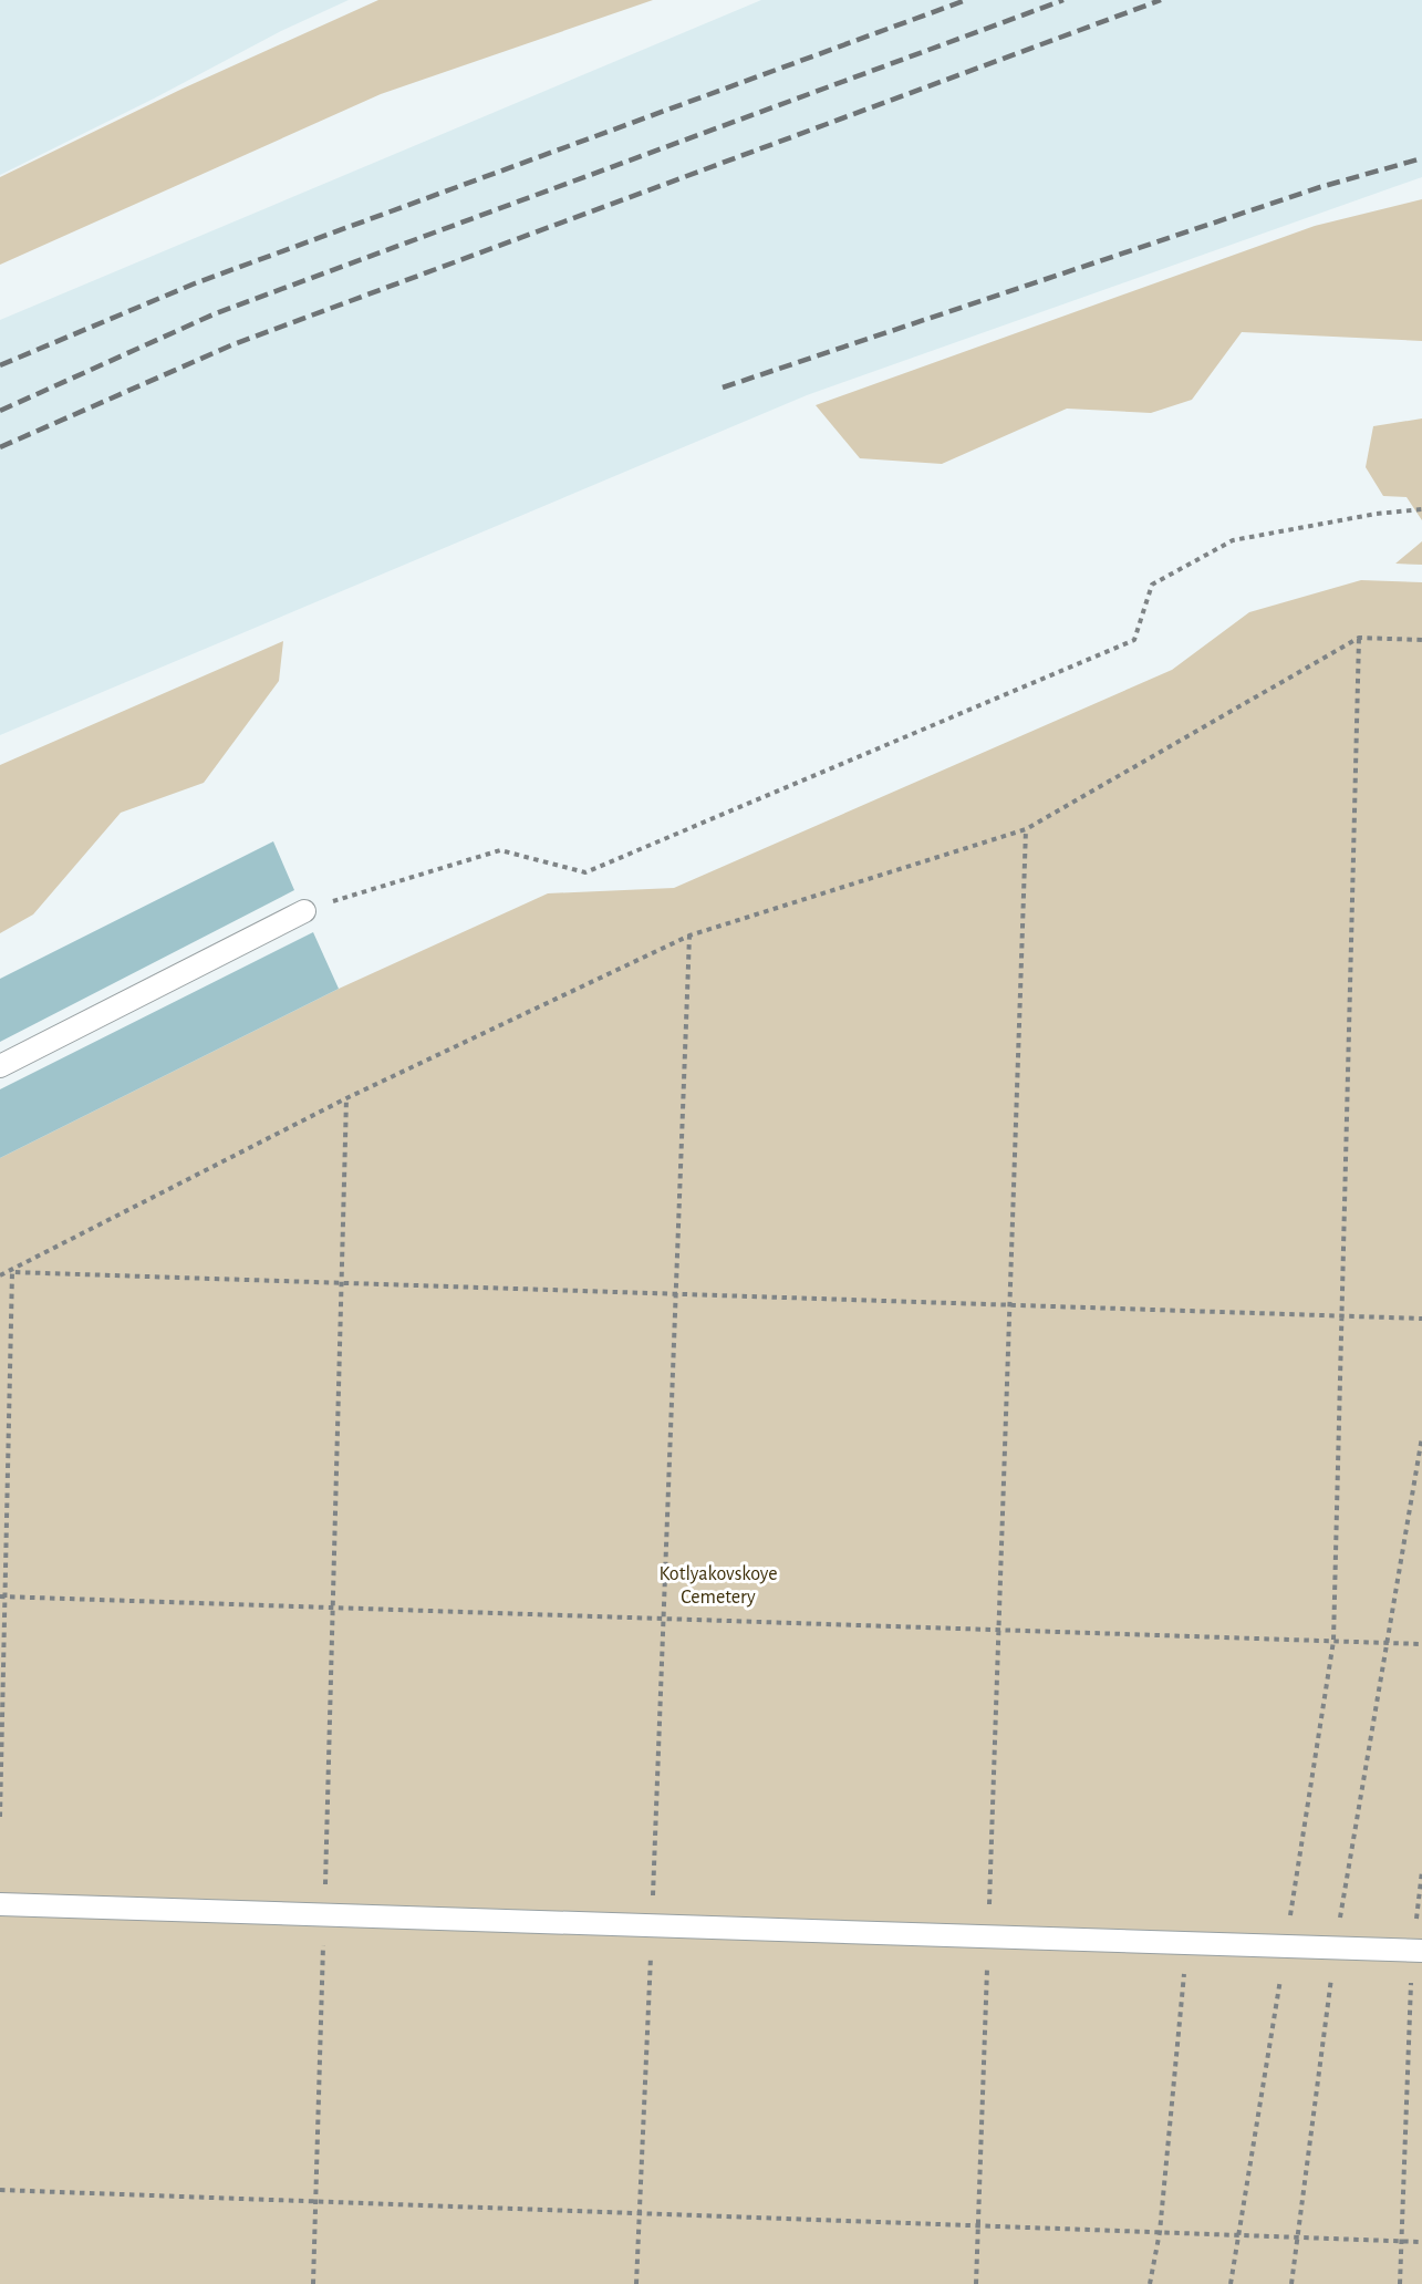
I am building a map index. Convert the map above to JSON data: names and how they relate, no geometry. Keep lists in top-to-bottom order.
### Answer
{
  "parks": ["Kotlyakovskoye Cemetery"]
}
